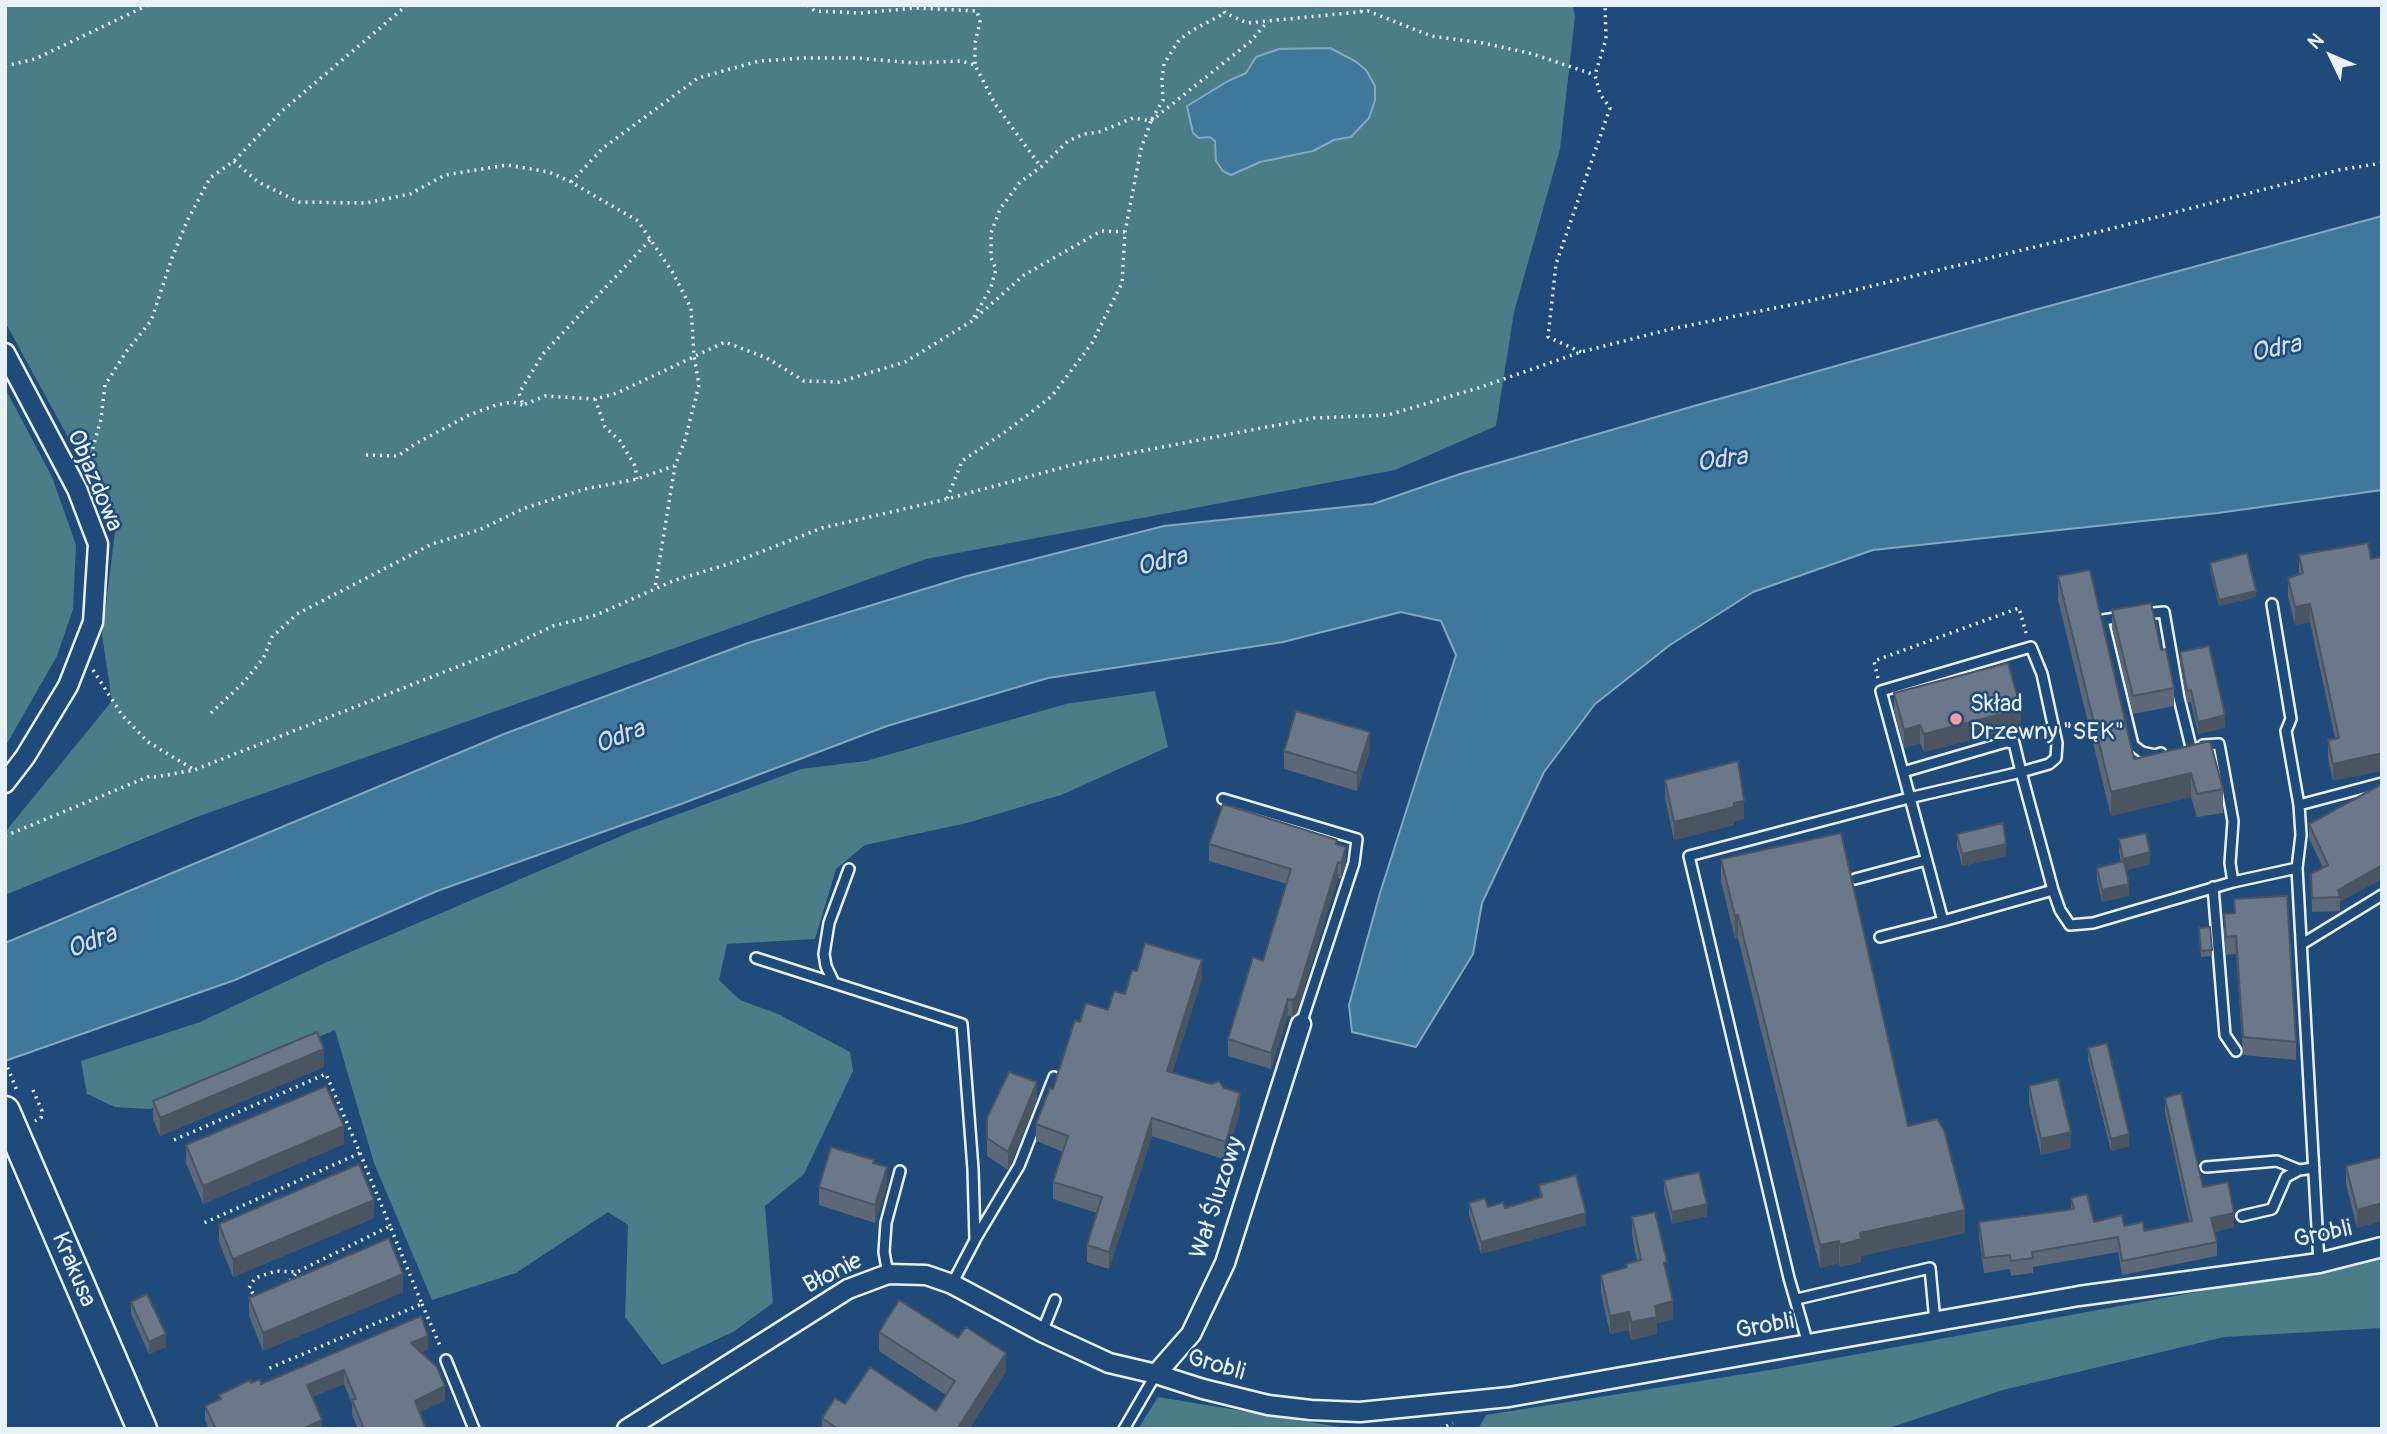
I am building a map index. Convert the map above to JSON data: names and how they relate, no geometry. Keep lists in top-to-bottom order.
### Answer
{
  "streets": {
    "main road": ["Krakusa"],
    "street": [
      "Objazdowa",
      "Wał Śluzowy",
      "Grobli",
      "Błonie"
    ]
  },
  "crossings": [
    ["Wał Śluzowy", "Grobli"],
    ["Wał Śluzowy", "Błonie"],
    ["Grobli", "Błonie"]
  ],
  "water": ["Odra"],
  "places": ["Skład Drzewny \"SĘK\""],
  "north": "top left"
}
